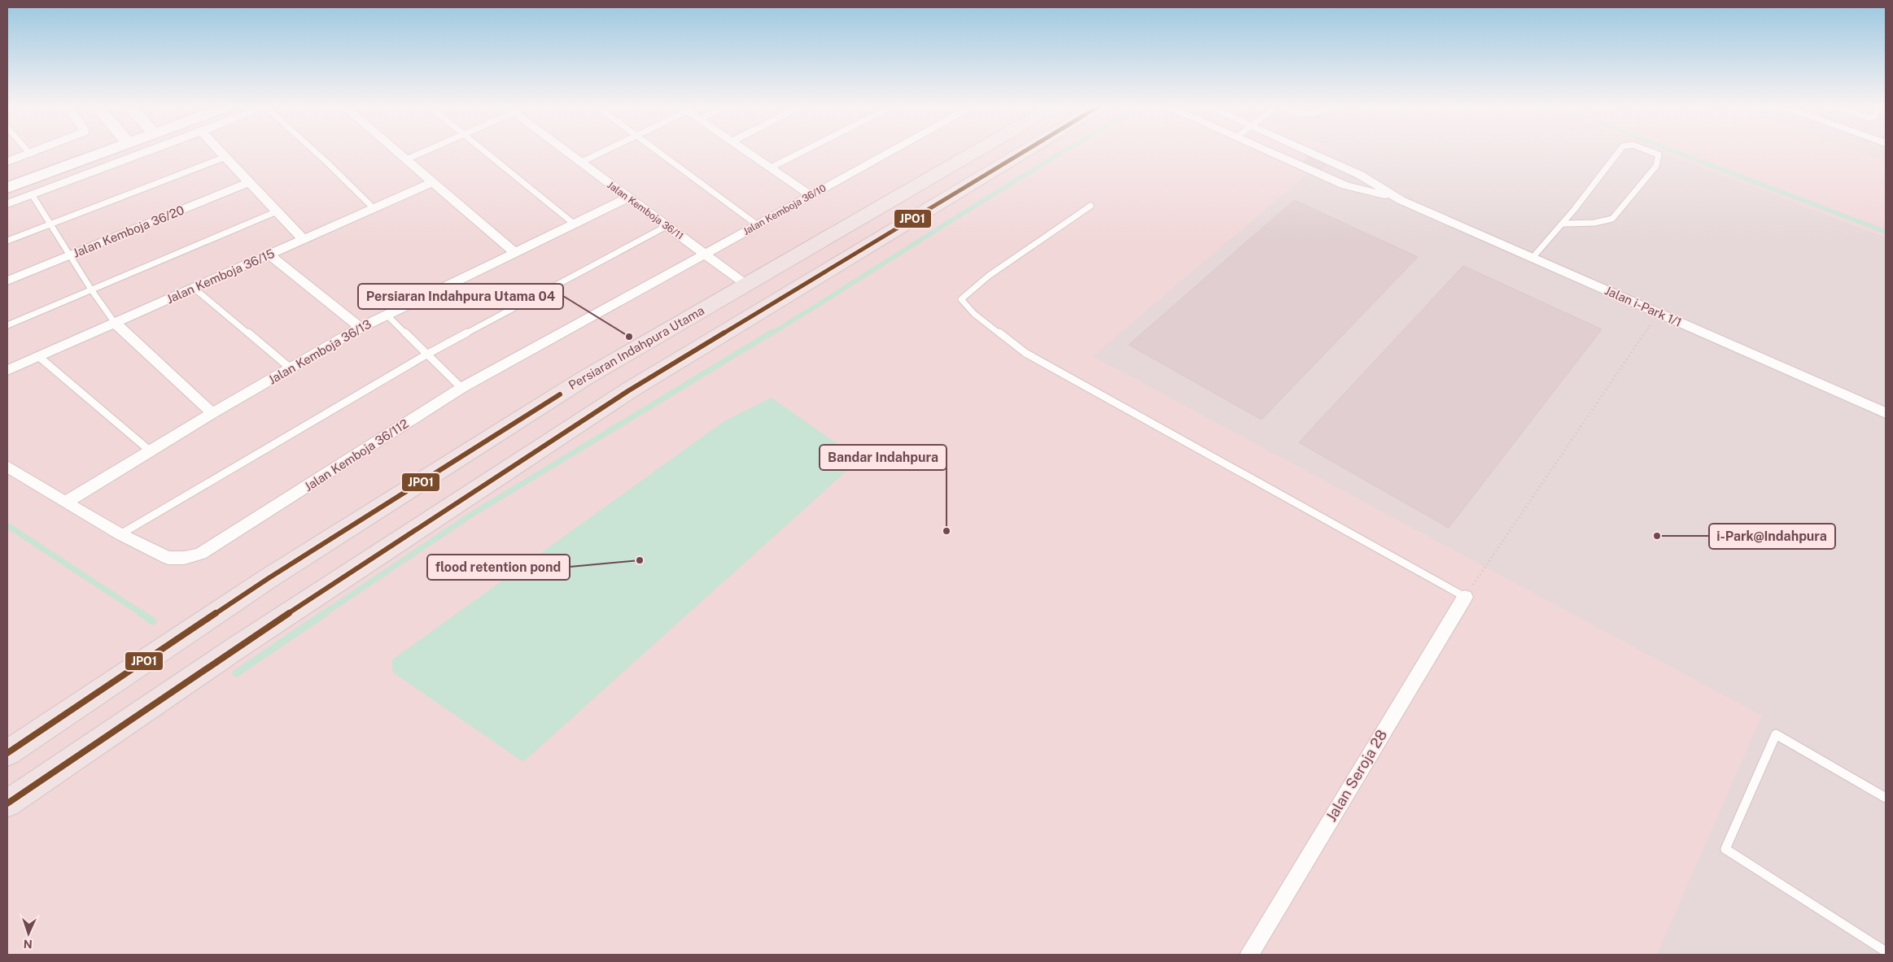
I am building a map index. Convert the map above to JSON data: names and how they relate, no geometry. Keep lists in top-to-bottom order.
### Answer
{
  "streets": {
    "main road": ["Persiaran Indahpura Utama"],
    "street": [
      "Jalan Kemboja 36/10",
      "Jalan Kemboja 36/11",
      "Jalan Kemboja 36/20",
      "Jalan Kemboja 36/15",
      "Jalan i-Park 1/1",
      "Jalan Kemboja 36/13",
      "Jalan Kemboja 36/112",
      "Jalan Seroja 28"
    ]
  },
  "crossings": [
    ["Jalan Kemboja 36/10", "Jalan Kemboja 36/11"],
    ["Jalan Kemboja 36/10", "Jalan Kemboja 36/112"],
    ["Jalan Kemboja 36/11", "Persiaran Indahpura Utama"],
    ["Jalan Kemboja 36/11", "Jalan Kemboja 36/13"],
    ["Jalan Kemboja 36/11", "Jalan Kemboja 36/112"],
    ["Jalan Kemboja 36/13", "Jalan Kemboja 36/112"]
  ],
  "places": [
    "Persiaran Indahpura Utama 04",
    "Bandar Indahpura",
    "i-Park@Indahpura",
    "flood retention pond"
  ],
  "lines": ["transit line JPO1"],
  "north": "bottom"
}
